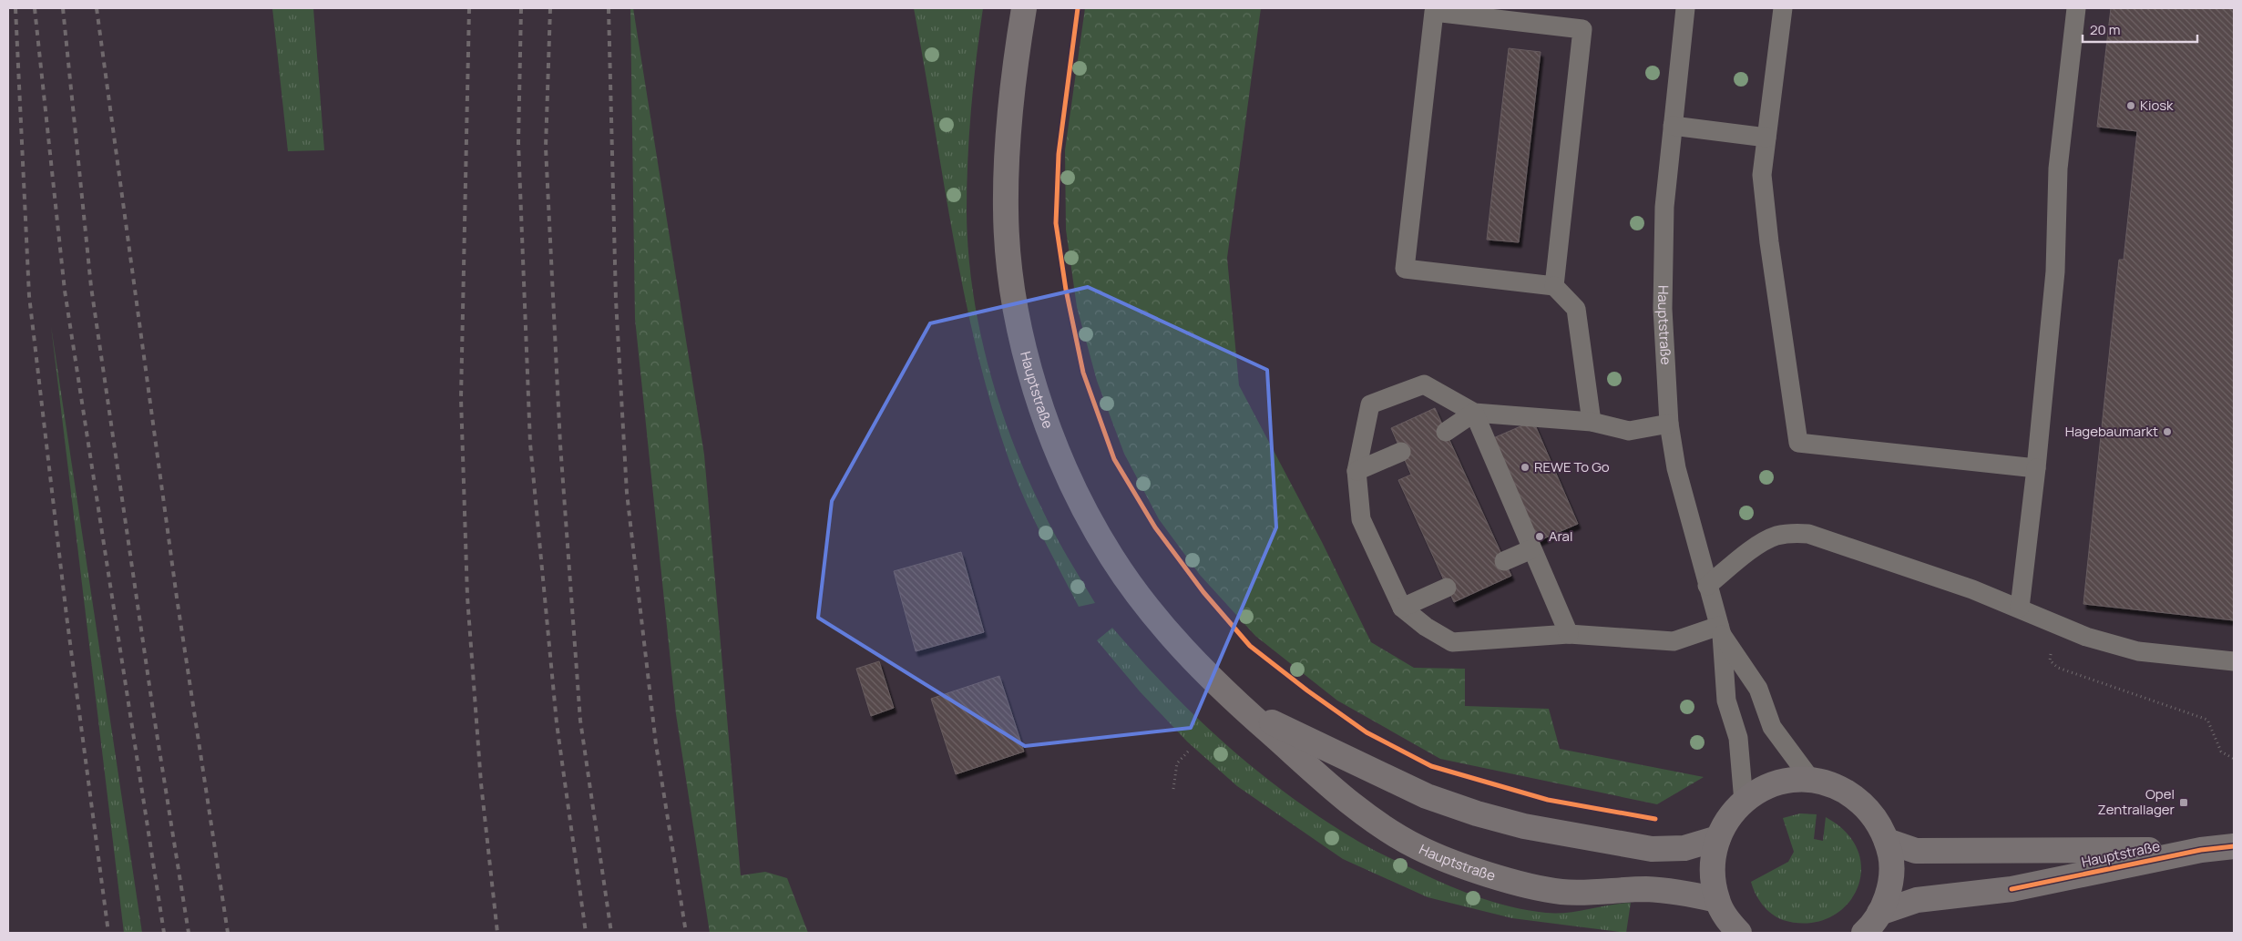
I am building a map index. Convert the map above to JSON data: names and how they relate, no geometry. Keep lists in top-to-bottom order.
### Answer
{
  "streets": {
    "main road": ["Hauptstraße"]
  },
  "places": {
    "other": [
      "Kiosk",
      "Hagebaumarkt",
      "REWE To Go",
      "Aral"
    ],
    "transit": ["Opel Zentrallager"]
  },
  "scale_bar": "20 m"
}
